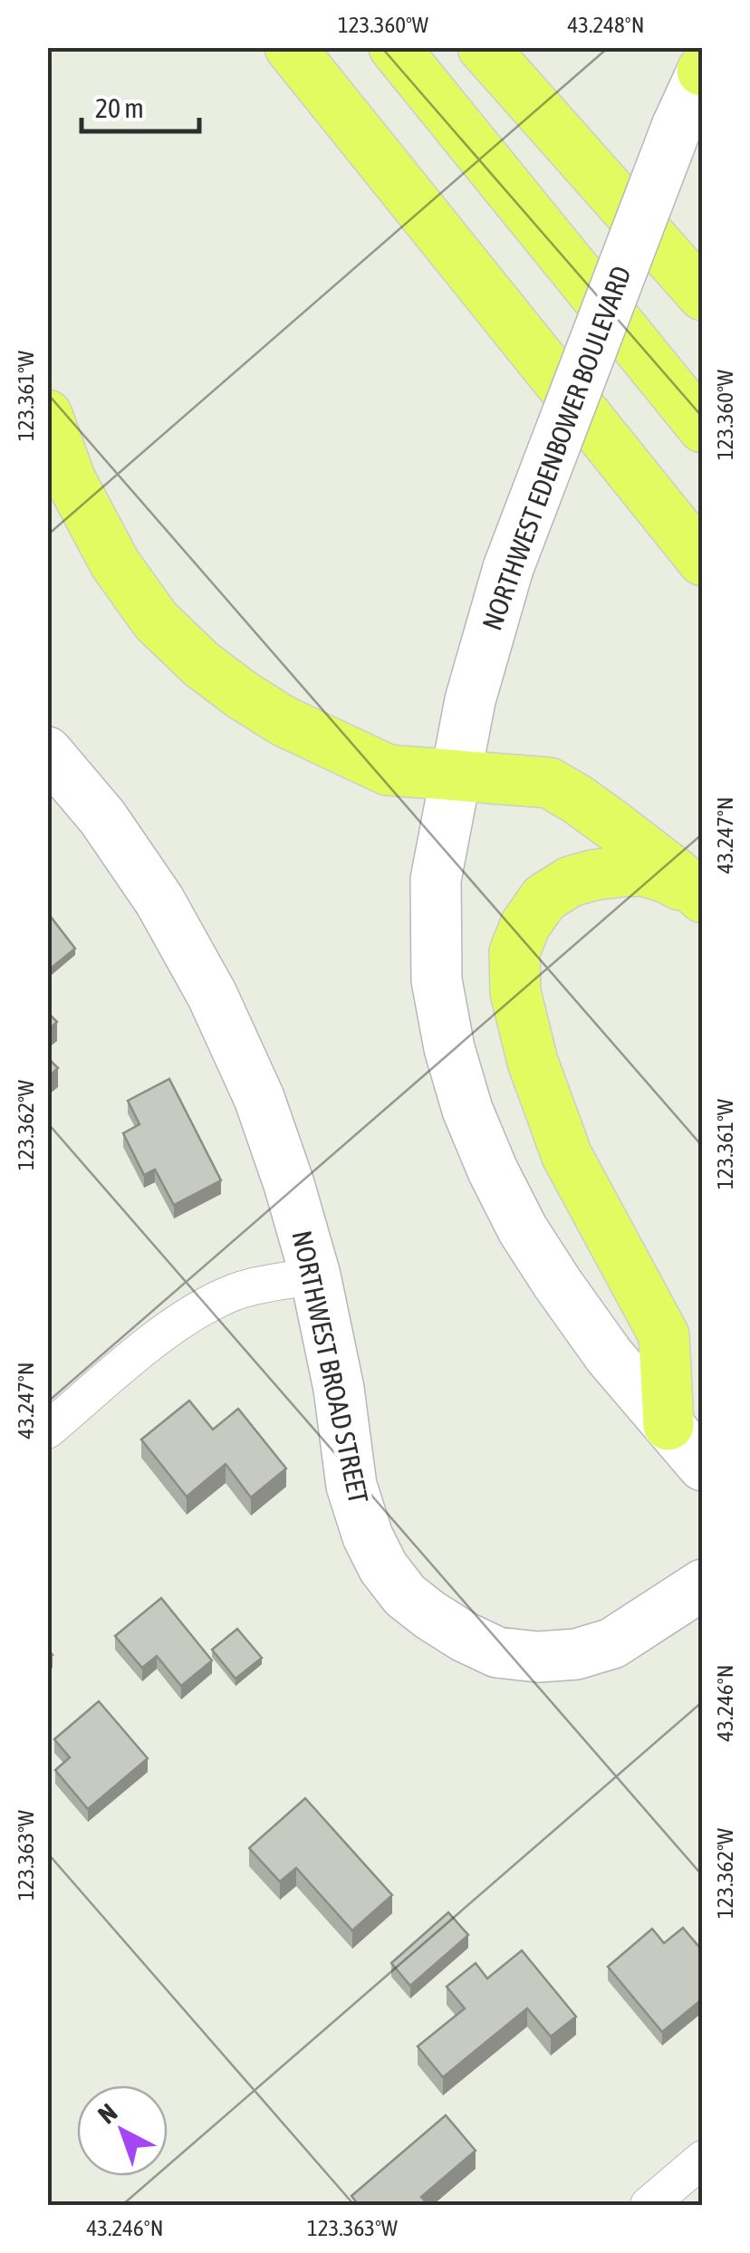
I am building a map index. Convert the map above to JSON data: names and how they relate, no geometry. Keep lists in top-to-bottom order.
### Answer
{
  "streets": {
    "main road": ["NORTHWEST EDENBOWER BOULEVARD", "NORTHWEST BROAD STREET"]
  },
  "scale_bar": "20 m",
  "north": "top left",
  "coordinates": [
    "123.360°W",
    "43.248°N",
    "123.361°W",
    "43.247°N",
    "123.362°W",
    "43.246°N",
    "123.363°W"
  ]
}
